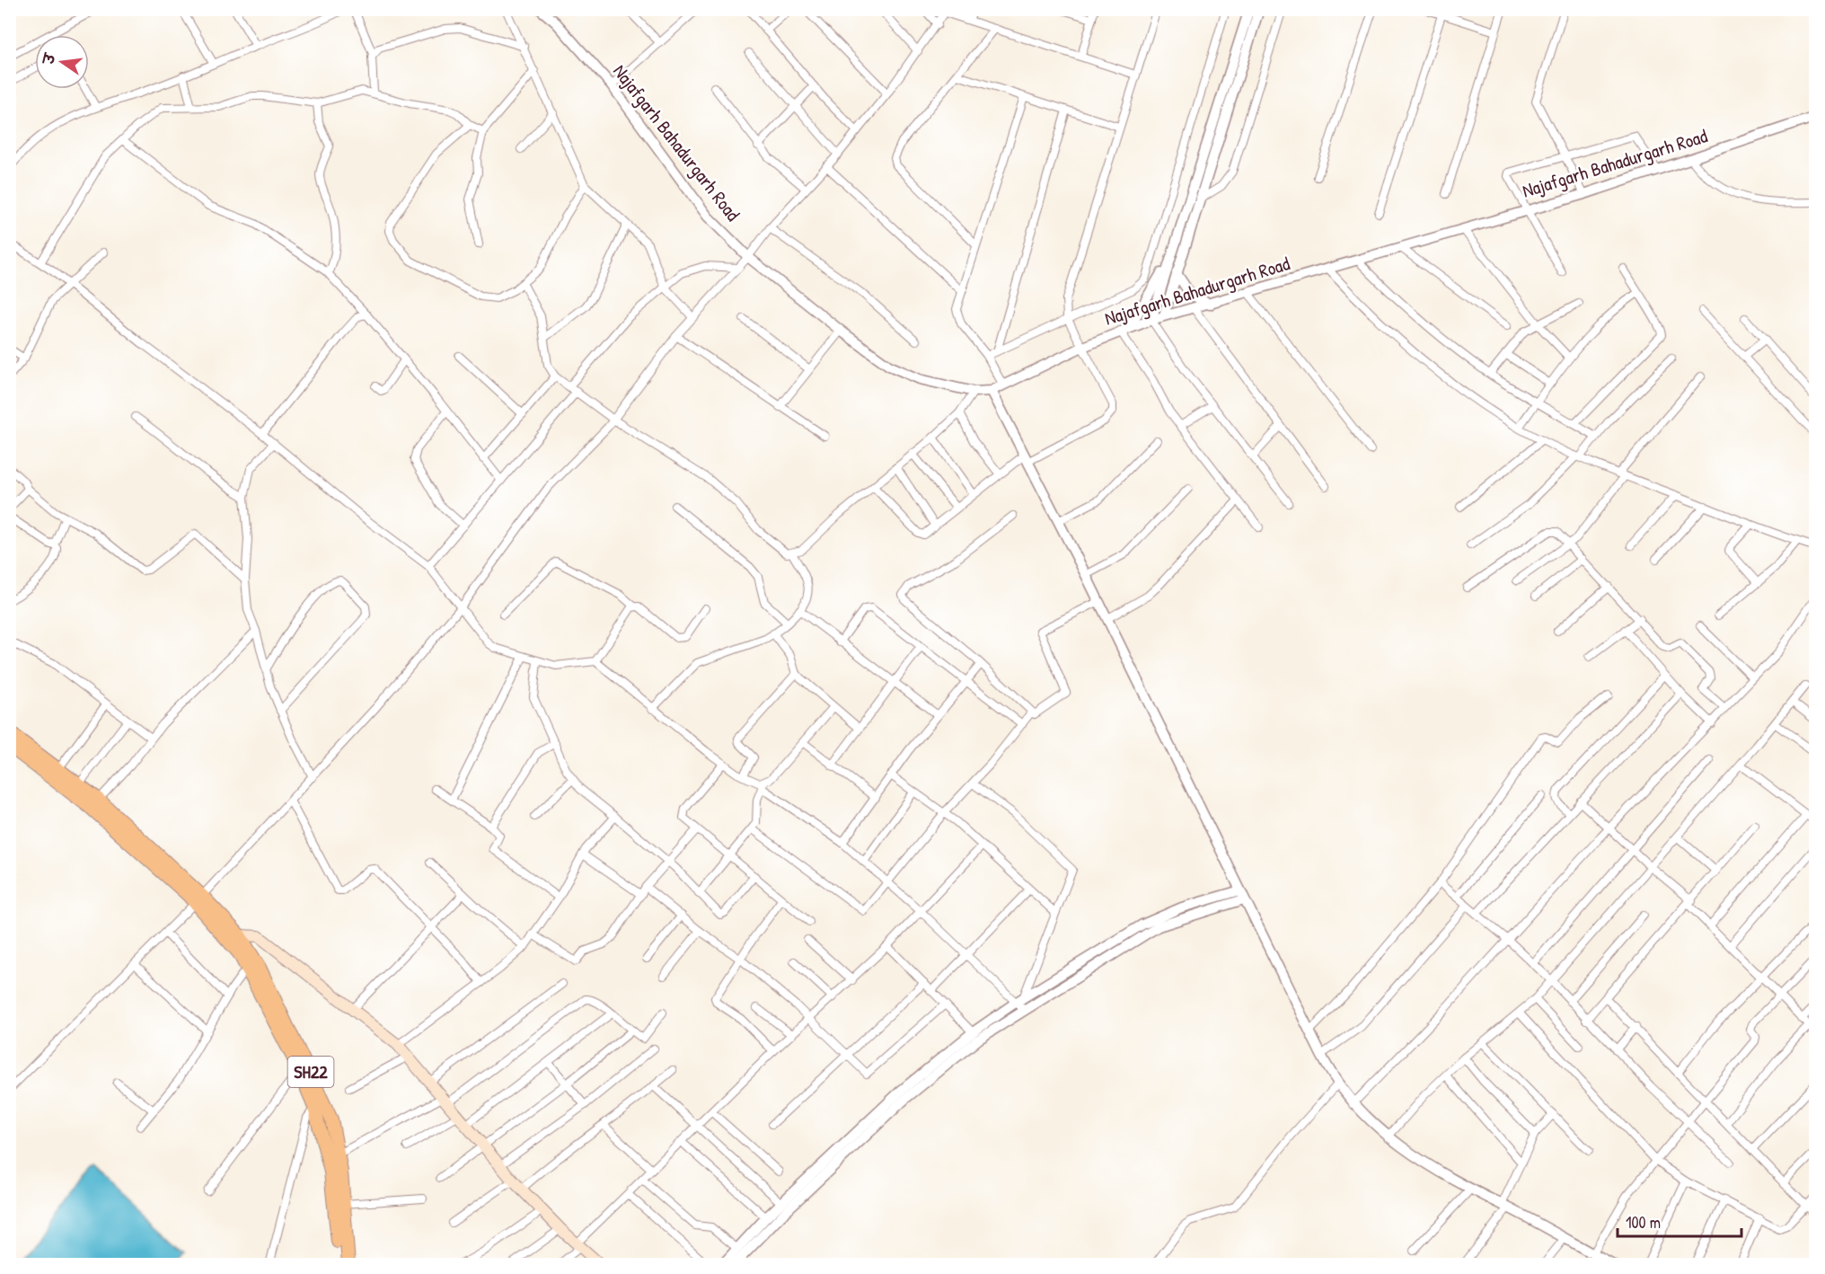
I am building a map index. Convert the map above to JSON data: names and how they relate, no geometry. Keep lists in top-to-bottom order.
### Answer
{
  "streets": {
    "main road": ["SH22"],
    "street": ["Najafgarh Bahadurgarh Road"]
  },
  "scale_bar": "100 m",
  "north": "left"
}
